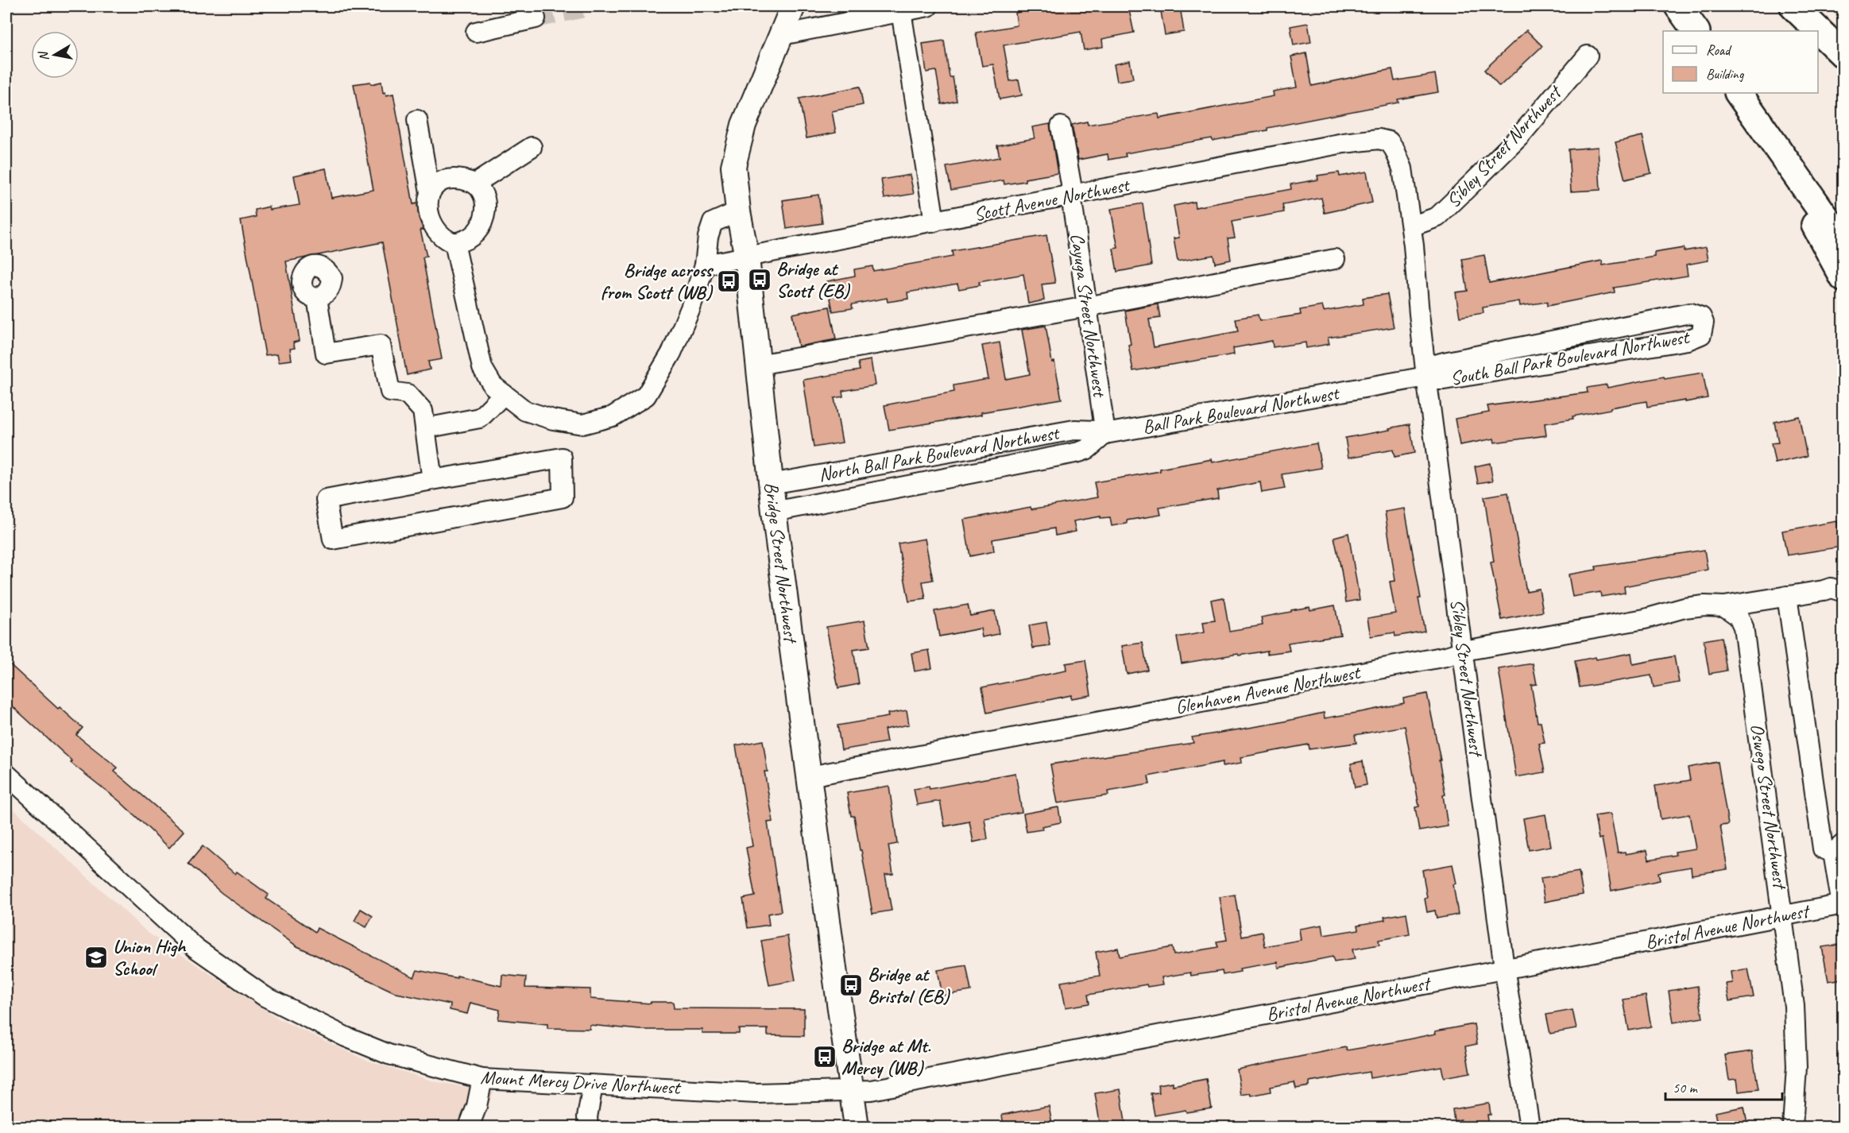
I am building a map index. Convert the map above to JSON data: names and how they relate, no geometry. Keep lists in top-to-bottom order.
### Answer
{
  "streets": {
    "main road": ["Bridge Street Northwest"],
    "street": [
      "Sibley Street Northwest",
      "Scott Avenue Northwest",
      "Cayuga Street Northwest",
      "South Ball Park Boulevard Northwest",
      "Ball Park Boulevard Northwest",
      "North Ball Park Boulevard Northwest",
      "Glenhaven Avenue Northwest",
      "Oswego Street Northwest",
      "Bristol Avenue Northwest",
      "Mount Mercy Drive Northwest"
    ]
  },
  "crossings": [
    ["Sibley Street Northwest", "Scott Avenue Northwest"],
    ["Sibley Street Northwest", "South Ball Park Boulevard Northwest"],
    ["Sibley Street Northwest", "Ball Park Boulevard Northwest"],
    ["Sibley Street Northwest", "Glenhaven Avenue Northwest"],
    ["Sibley Street Northwest", "Bristol Avenue Northwest"],
    ["Scott Avenue Northwest", "Cayuga Street Northwest"],
    ["Scott Avenue Northwest", "Bridge Street Northwest"],
    ["Cayuga Street Northwest", "Ball Park Boulevard Northwest"],
    ["Cayuga Street Northwest", "North Ball Park Boulevard Northwest"],
    ["South Ball Park Boulevard Northwest", "Ball Park Boulevard Northwest"],
    ["Ball Park Boulevard Northwest", "North Ball Park Boulevard Northwest"],
    ["North Ball Park Boulevard Northwest", "Bridge Street Northwest"],
    ["Bridge Street Northwest", "Glenhaven Avenue Northwest"],
    ["Bridge Street Northwest", "Bristol Avenue Northwest"],
    ["Bridge Street Northwest", "Mount Mercy Drive Northwest"],
    ["Glenhaven Avenue Northwest", "Oswego Street Northwest"],
    ["Oswego Street Northwest", "Bristol Avenue Northwest"],
    ["Bristol Avenue Northwest", "Mount Mercy Drive Northwest"]
  ],
  "places": {
    "bus stop": [
      "Bridge at Scott (EB)",
      "Bridge across from Scott (WB)",
      "Bridge at Bristol (EB)",
      "Bridge at Mt. Mercy (WB)"
    ],
    "school or university": ["Union High School"]
  },
  "legend": ["Road", "Building"],
  "scale_bar": "50 m",
  "north": "left"
}
